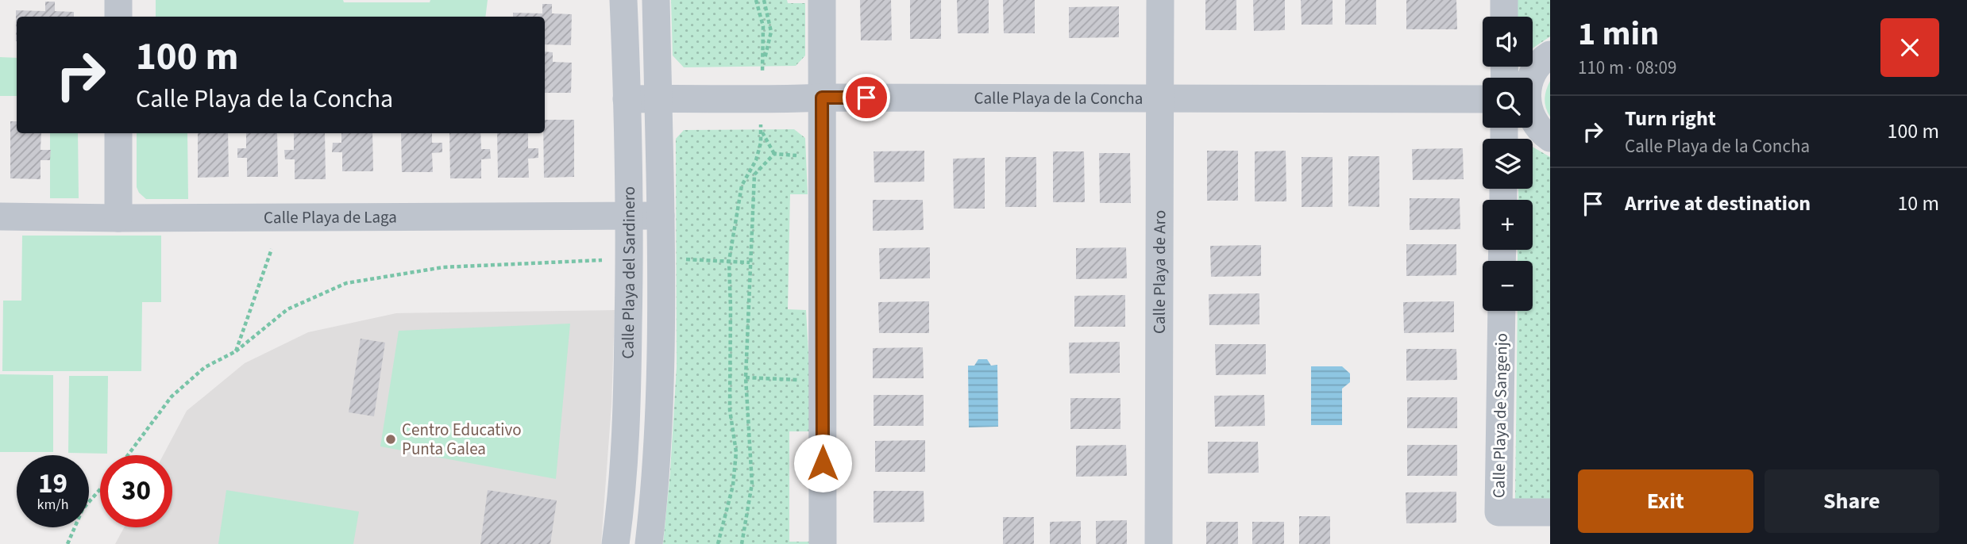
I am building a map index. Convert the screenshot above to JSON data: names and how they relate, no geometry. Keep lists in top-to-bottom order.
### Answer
{
  "streets": {
    "street": [
      "Calle Playa de la Concha",
      "Calle Playa de Laga",
      "Calle Playa del Sardinero",
      "Calle Playa de Aro",
      "Calle Playa de Sangenjo"
    ]
  },
  "crossings": [
    ["Calle Playa de la Concha", "Calle Playa del Sardinero"],
    ["Calle Playa de la Concha", "Calle Playa de Aro"],
    ["Calle Playa de Laga", "Calle Playa del Sardinero"]
  ],
  "places": ["Centro Educativo Punta Galea"],
  "page": {
    "heading": ["1 min", "110 m · 08:09"],
    "map_buttons": ["+", "−"],
    "turn": ["100 m", "Calle Playa de la Concha"],
    "list": [
      {
        "name": "Turn right",
        "note": "Calle Playa de la Concha",
        "value": "100 m"
      },
      {
        "name": "Arrive at destination",
        "value": "10 m"
      }
    ],
    "speed": "19 km/h",
    "limit": "30",
    "buttons": ["Exit", "Share"]
  }
}
